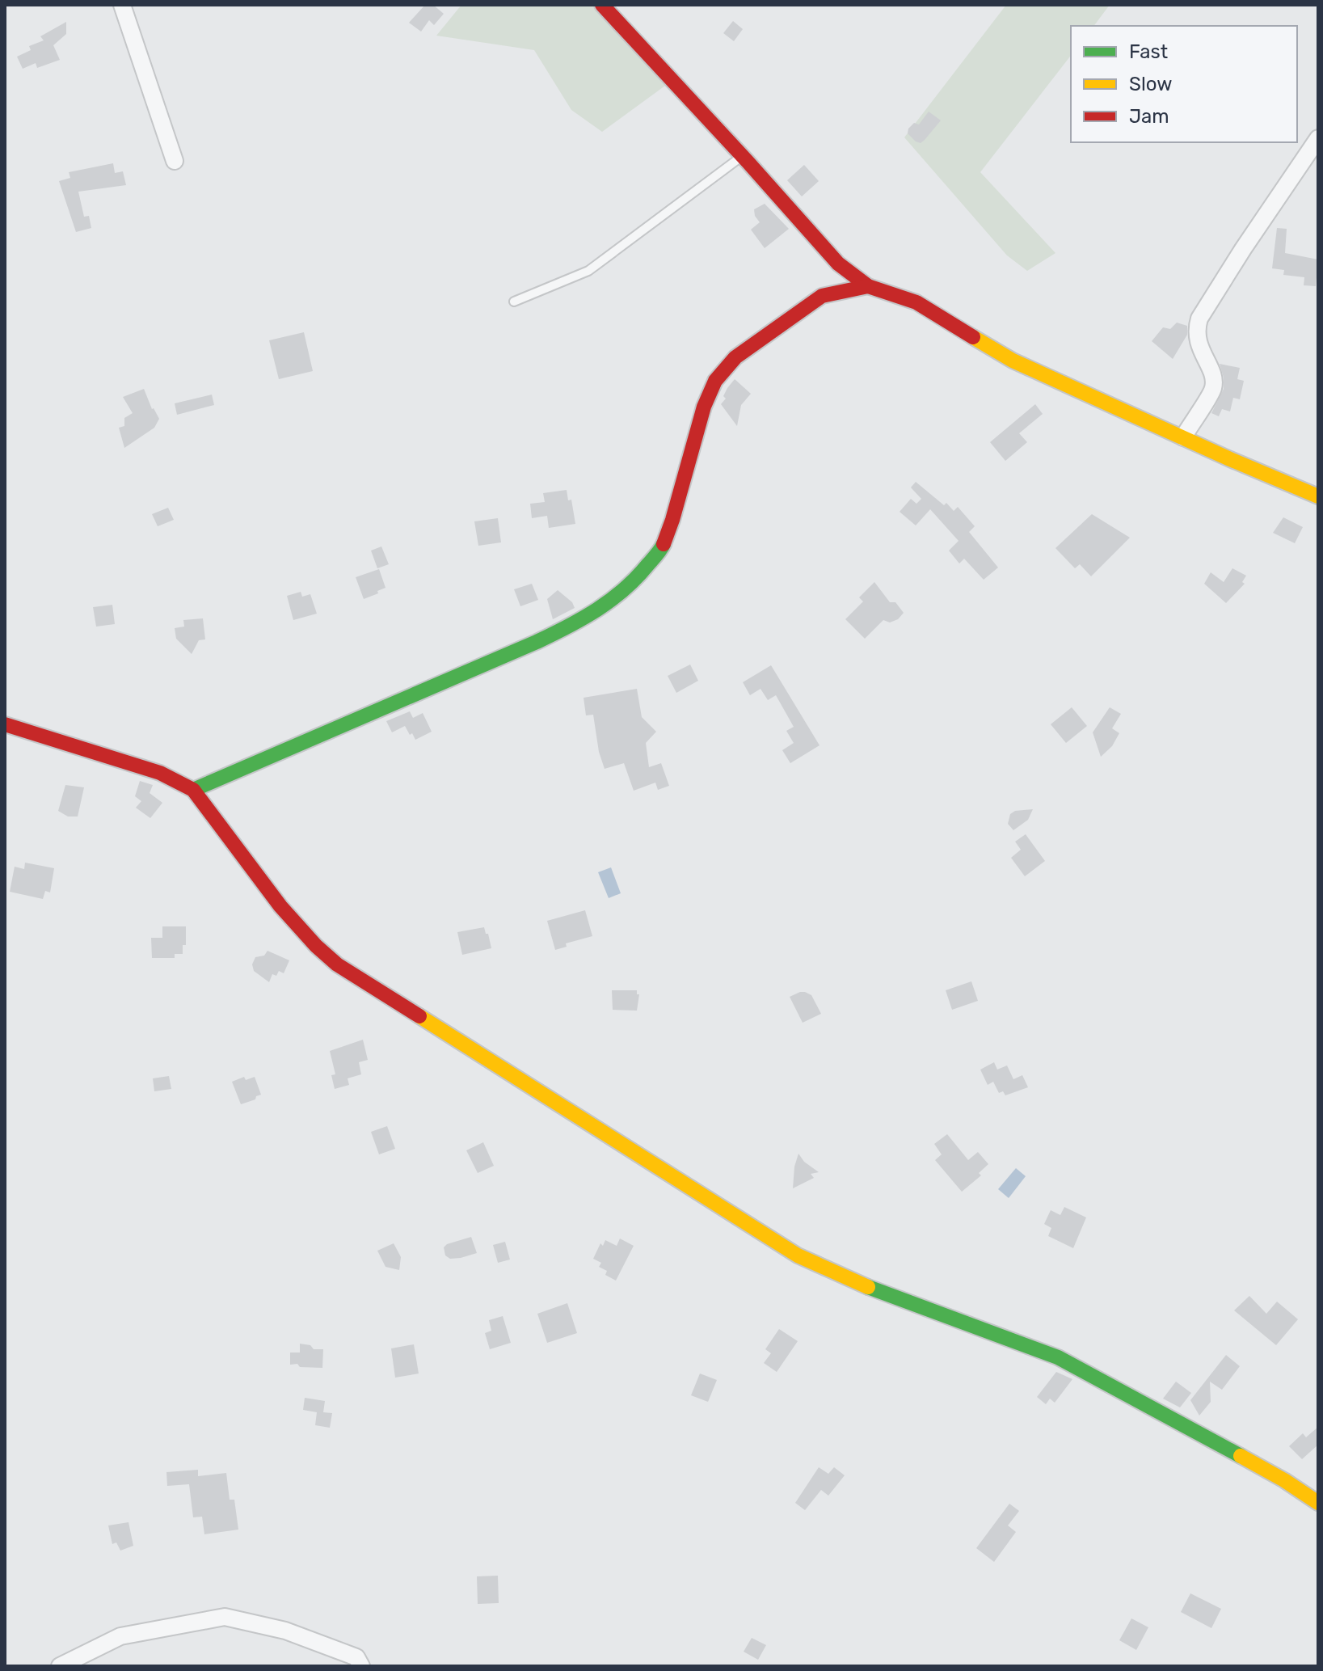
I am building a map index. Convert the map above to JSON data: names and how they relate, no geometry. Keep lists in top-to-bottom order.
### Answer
{
  "legend": ["Fast", "Slow", "Jam"]
}
